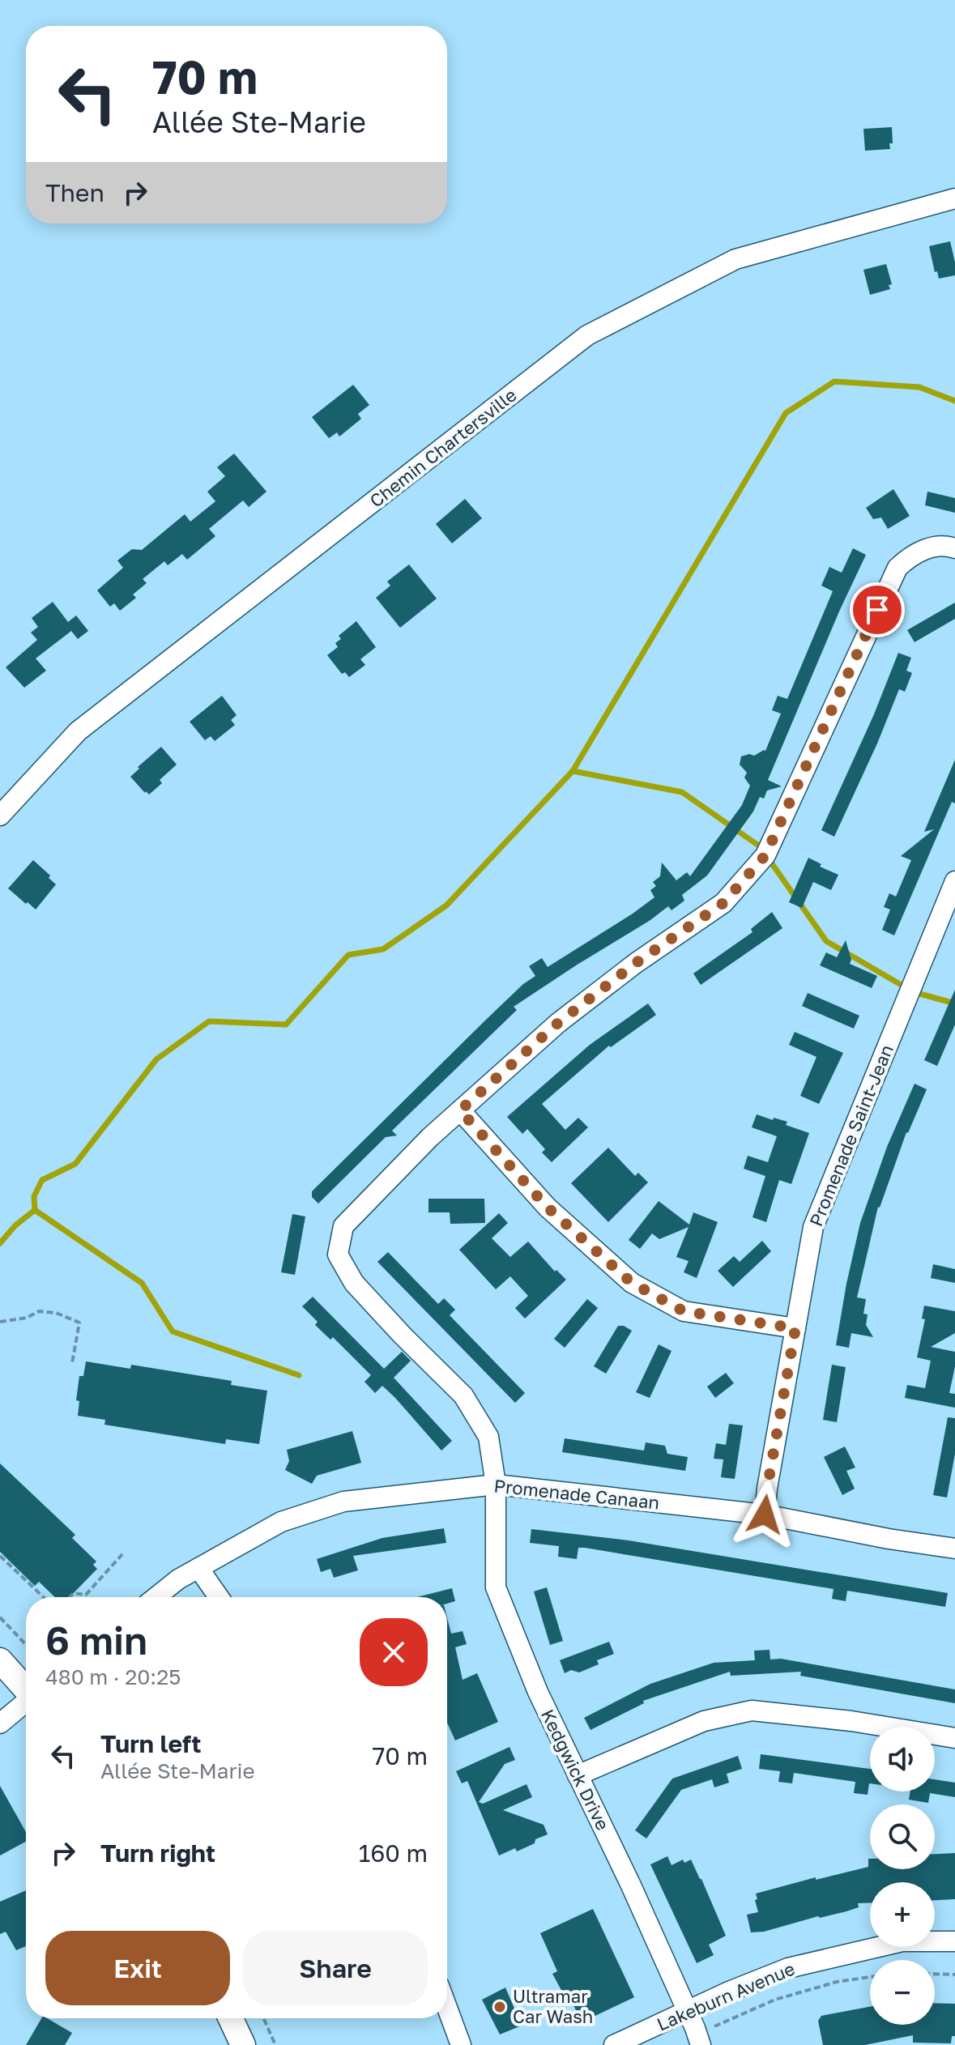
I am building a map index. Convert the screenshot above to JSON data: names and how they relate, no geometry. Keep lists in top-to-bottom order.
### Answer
{
  "streets": {
    "street": [
      "Chemin Chartersville",
      "Promenade Saint-Jean",
      "Promenade Canaan",
      "Kedgwick Drive",
      "Lakeburn Avenue"
    ]
  },
  "crossings": [
    ["Promenade Saint-Jean", "Promenade Canaan"],
    ["Promenade Canaan", "Kedgwick Drive"],
    ["Kedgwick Drive", "Lakeburn Avenue"]
  ],
  "places": ["Ultramar Car Wash"],
  "page": {
    "turn": ["70 m", "Allée Ste-Marie"],
    "then": "Then",
    "heading": ["6 min", "480 m · 20:25"],
    "list": [
      {
        "name": "Turn left",
        "note": "Allée Ste-Marie",
        "value": "70 m"
      },
      {
        "name": "Turn right",
        "value": "160 m"
      }
    ],
    "map_buttons": ["+", "−"],
    "buttons": ["Exit", "Share"]
  }
}
